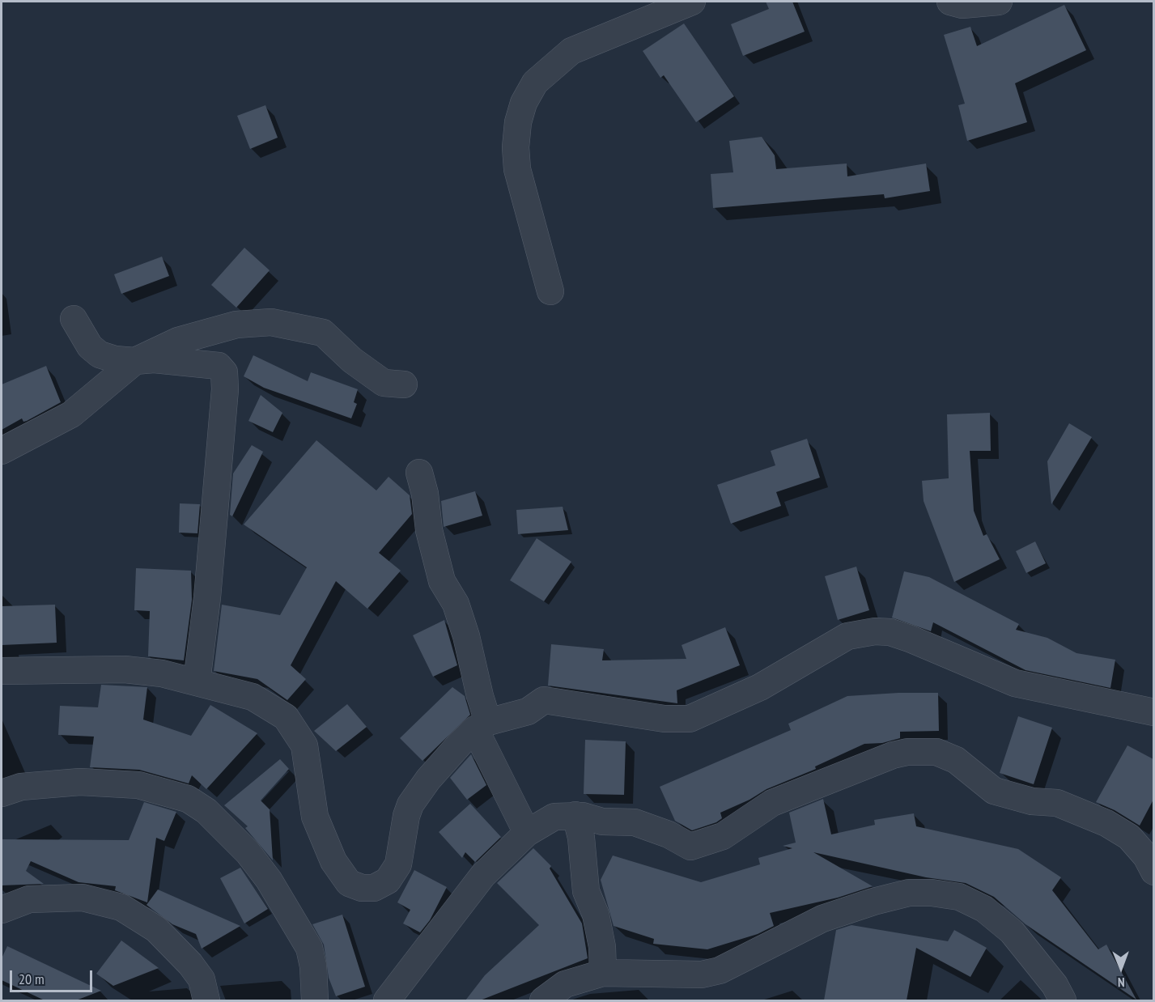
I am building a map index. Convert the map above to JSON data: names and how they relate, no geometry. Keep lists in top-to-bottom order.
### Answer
{
  "scale_bar": "20 m",
  "north": "bottom"
}
